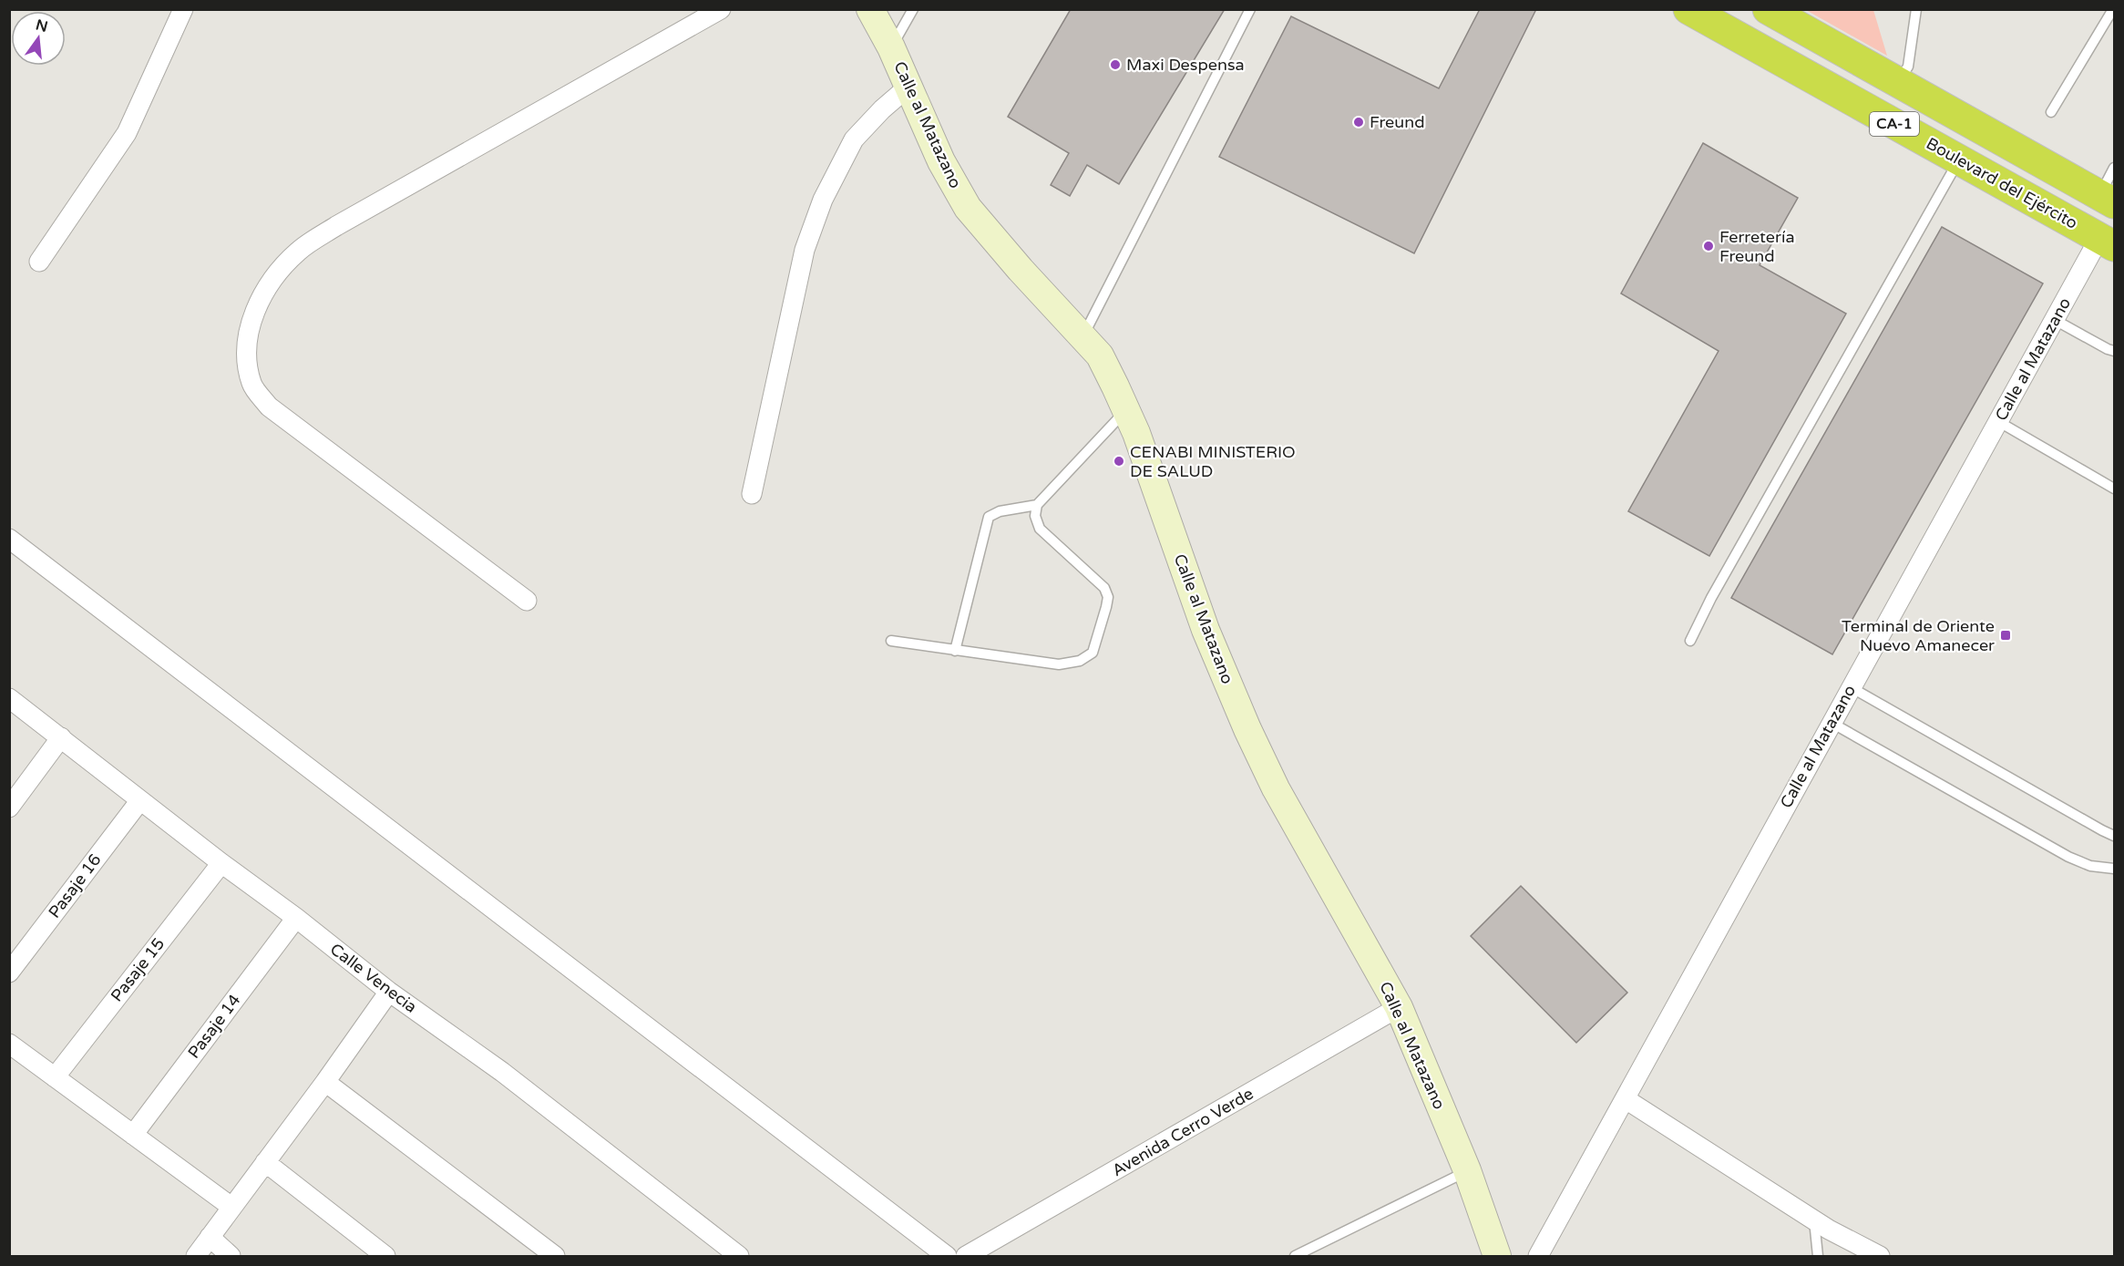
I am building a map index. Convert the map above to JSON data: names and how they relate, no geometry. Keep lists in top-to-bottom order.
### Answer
{
  "streets": {
    "highway": ["CA-1", "Boulevard del Ejército"],
    "street": [
      "Calle al Matazano",
      "Pasaje 16",
      "Pasaje 15",
      "Calle Venecia",
      "Pasaje 14",
      "Avenida Cerro Verde"
    ]
  },
  "crossings": [
    ["Calle al Matazano", "Boulevard del Ejército"],
    ["Calle al Matazano", "Avenida Cerro Verde"],
    ["Pasaje 16", "Calle Venecia"],
    ["Pasaje 15", "Calle Venecia"],
    ["Calle Venecia", "Pasaje 14"]
  ],
  "places": {
    "other": [
      "Maxi Despensa",
      "Freund",
      "Ferretería Freund",
      "CENABI MINISTERIO DE SALUD"
    ],
    "transit": ["Terminal de Oriente Nuevo Amanecer"]
  },
  "north": "top"
}
